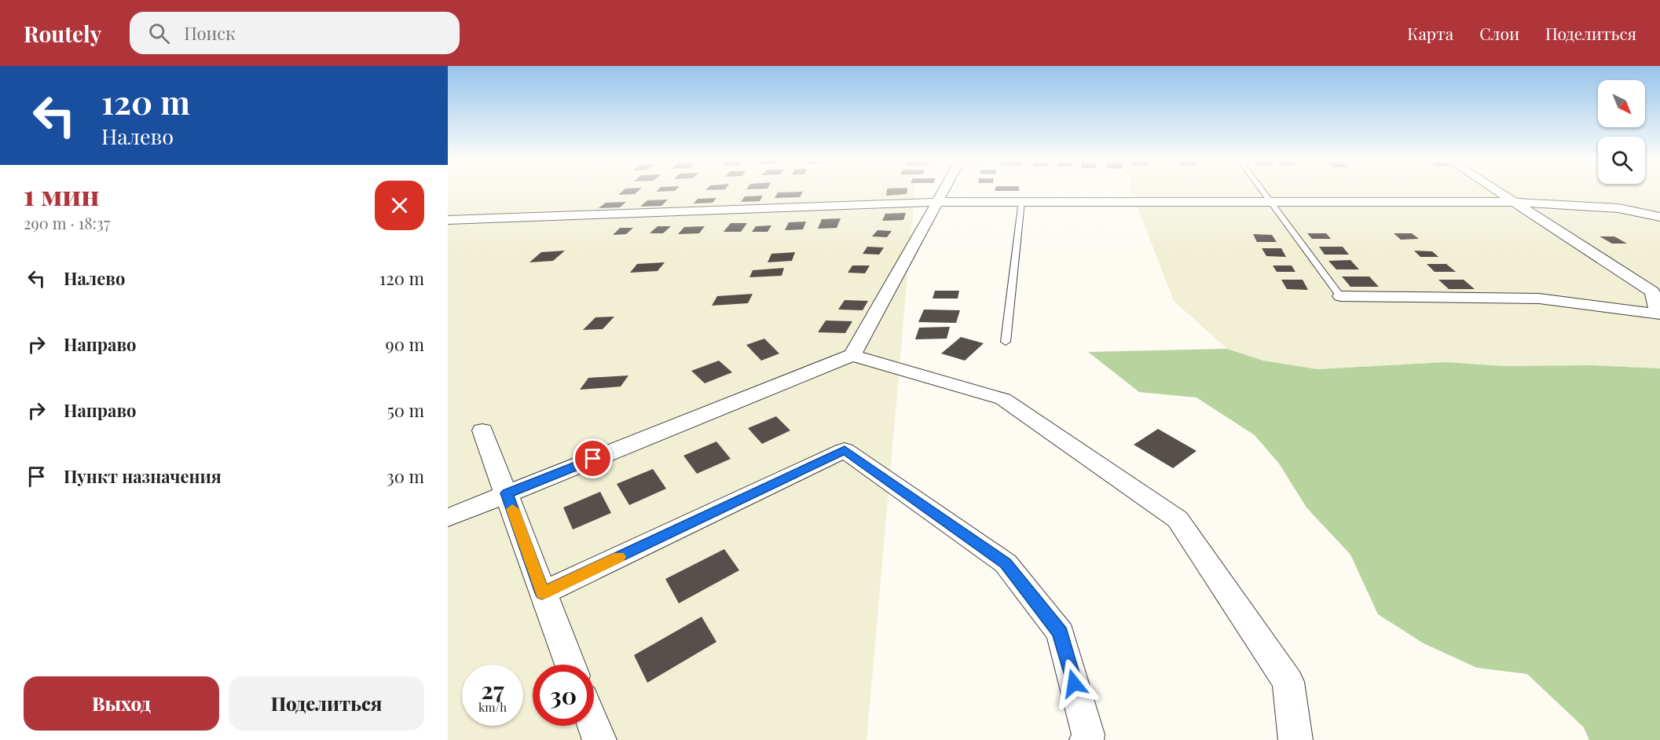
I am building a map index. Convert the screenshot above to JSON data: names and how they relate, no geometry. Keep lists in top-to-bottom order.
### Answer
{
  "north": "bottom right",
  "page": {
    "header": "Routely",
    "search": "Поиск",
    "nav": ["Карта", "Слои", "Поделиться"],
    "turn": ["120 m", "Налево"],
    "heading": ["1 мин", "290 m · 18:37"],
    "list": [
      {
        "name": "Налево",
        "value": "120 m"
      },
      {
        "name": "Направо",
        "value": "90 m"
      },
      {
        "name": "Направо",
        "value": "50 m"
      },
      {
        "name": "Пункт назначения",
        "value": "30 m"
      }
    ],
    "speed": "27 km/h",
    "limit": "30",
    "buttons": ["Выход", "Поделиться"]
  }
}
